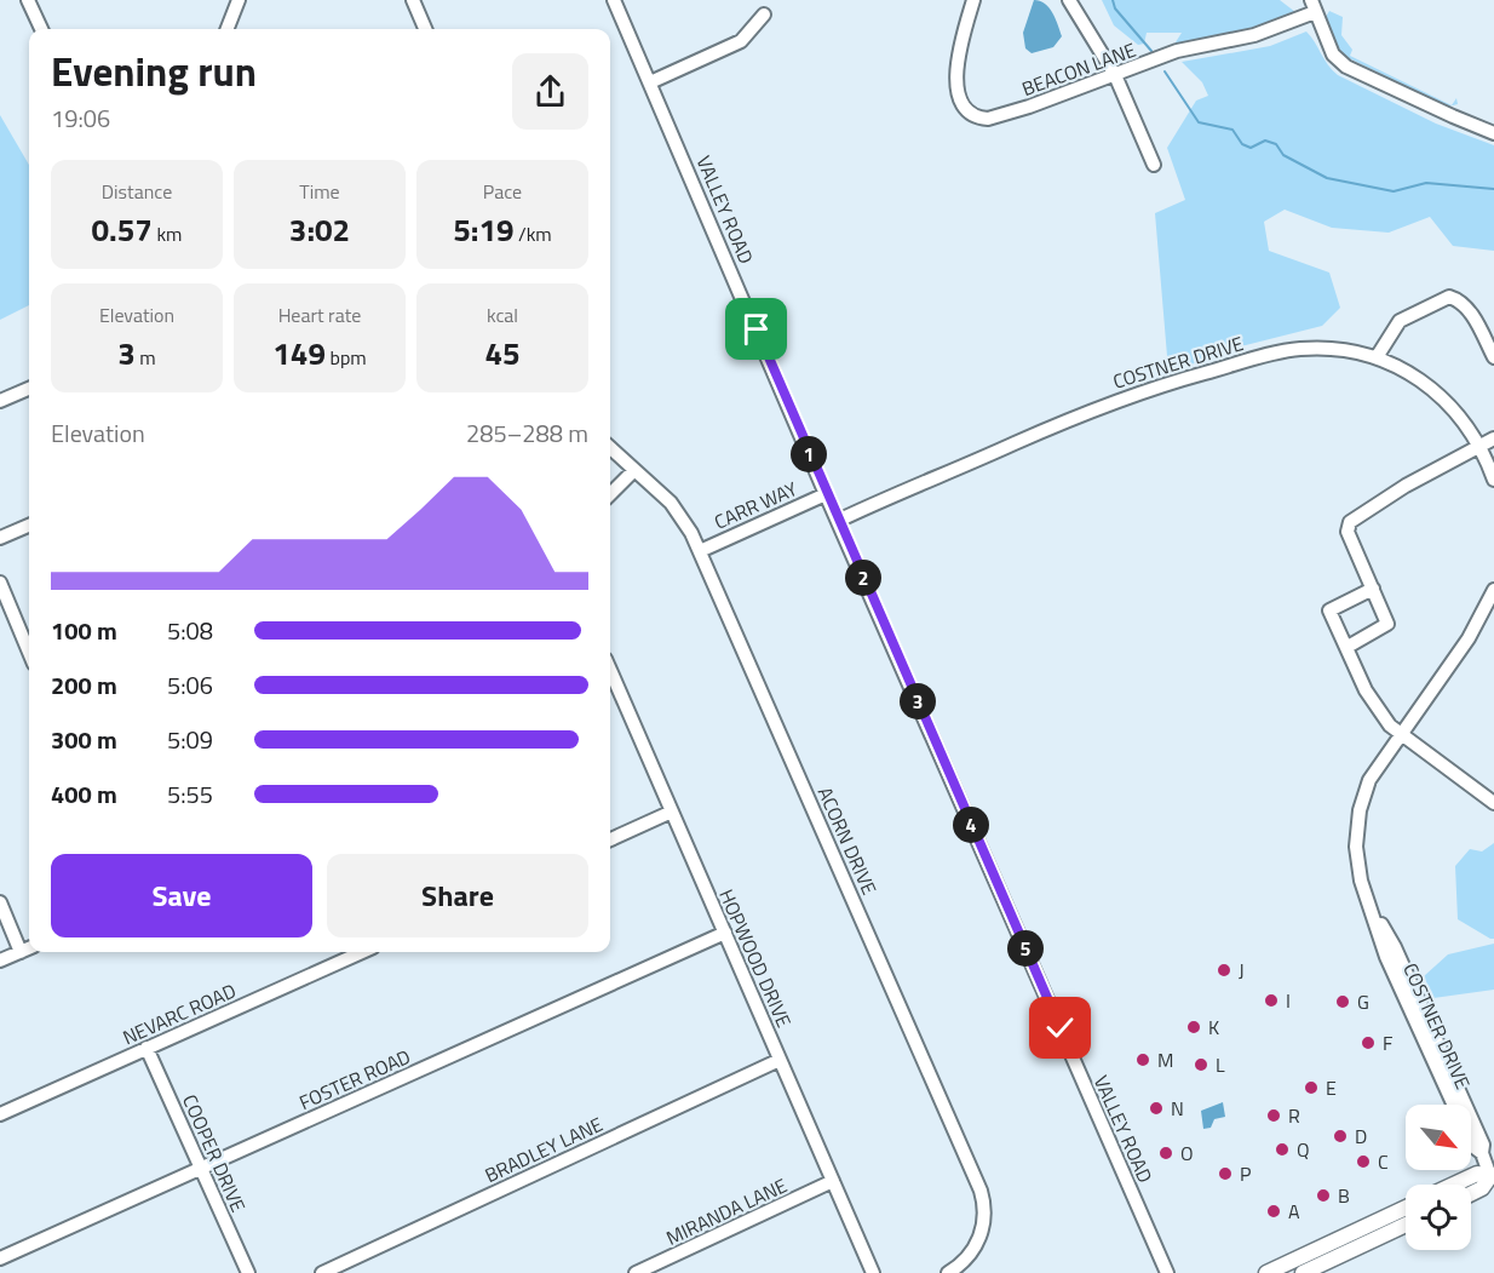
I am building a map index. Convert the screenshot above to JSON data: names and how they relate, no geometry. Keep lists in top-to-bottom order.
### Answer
{
  "streets": {
    "street": [
      "BEACON LANE",
      "VALLEY ROAD",
      "COSTNER DRIVE",
      "CARR WAY",
      "ACORN DRIVE",
      "HOPWOOD DRIVE",
      "NEVARC ROAD",
      "FOSTER ROAD",
      "BRADLEY LANE",
      "COOPER DRIVE",
      "MIRANDA LANE"
    ]
  },
  "crossings": [
    ["VALLEY ROAD", "COSTNER DRIVE"],
    ["VALLEY ROAD", "CARR WAY"],
    ["CARR WAY", "ACORN DRIVE"],
    ["HOPWOOD DRIVE", "FOSTER ROAD"],
    ["HOPWOOD DRIVE", "BRADLEY LANE"],
    ["HOPWOOD DRIVE", "MIRANDA LANE"],
    ["NEVARC ROAD", "COOPER DRIVE"],
    ["FOSTER ROAD", "COOPER DRIVE"]
  ],
  "places": [
    "J",
    "I",
    "G",
    "K",
    "F",
    "M",
    "L",
    "E",
    "N",
    "R",
    "D",
    "Q",
    "O",
    "C",
    "P",
    "B",
    "A"
  ],
  "north": "bottom right",
  "page": {
    "heading": ["Evening run", "19:06"],
    "stats": [
      ["Distance", "0.57 km"],
      ["Time", "3:02"],
      ["Pace", "5:19 /km"],
      ["Elevation", "3 m"],
      ["Heart rate", "149 bpm"],
      ["kcal", "45"]
    ],
    "chart": ["Elevation", "285–288 m"],
    "pins": [
      "1",
      "2",
      "3",
      "4",
      "5"
    ],
    "list": [
      {
        "name": "100 m",
        "note": "5:08"
      },
      {
        "name": "200 m",
        "note": "5:06"
      },
      {
        "name": "300 m",
        "note": "5:09"
      },
      {
        "name": "400 m",
        "note": "5:55"
      }
    ],
    "buttons": ["Save", "Share"]
  }
}
